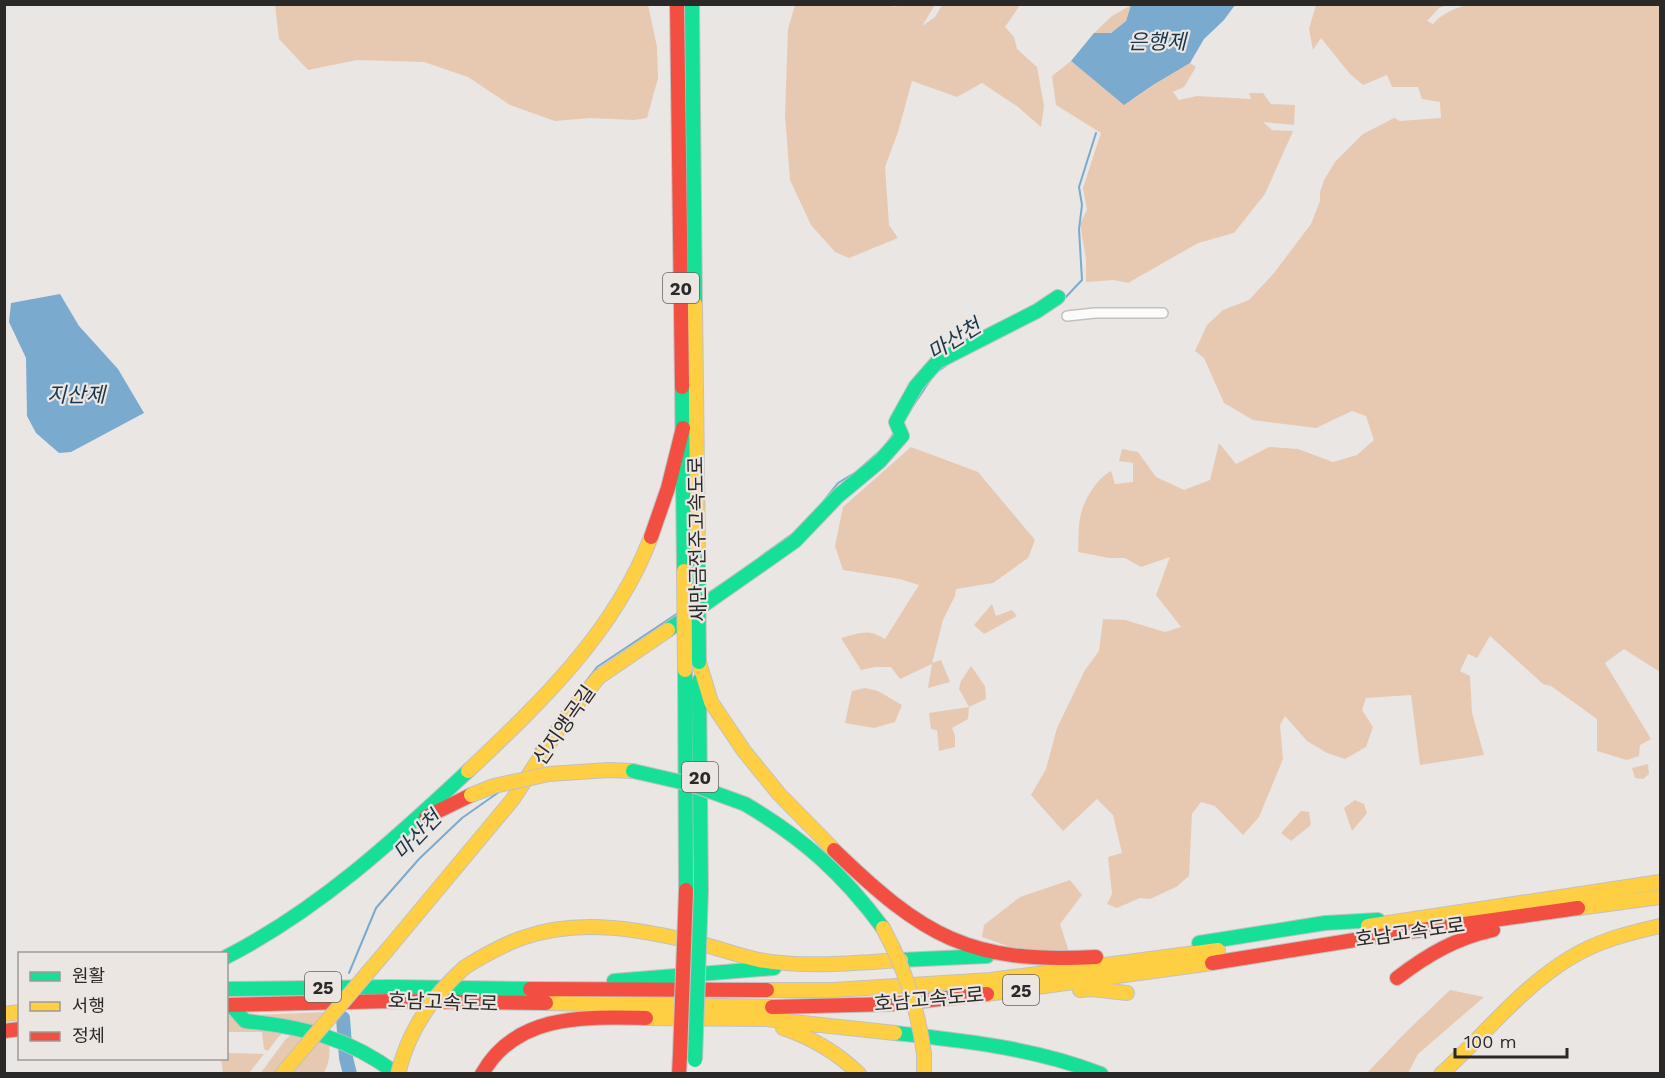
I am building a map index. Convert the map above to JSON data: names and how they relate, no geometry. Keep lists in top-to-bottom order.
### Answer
{
  "streets": {
    "main road": [
      "20",
      "새만금전주고속도로",
      "신지앵곡길",
      "호남고속도로",
      "25"
    ]
  },
  "water": ["은행제", "마산천", "지산제"],
  "legend": ["원활", "서행", "정체"],
  "scale_bar": "100 m"
}
